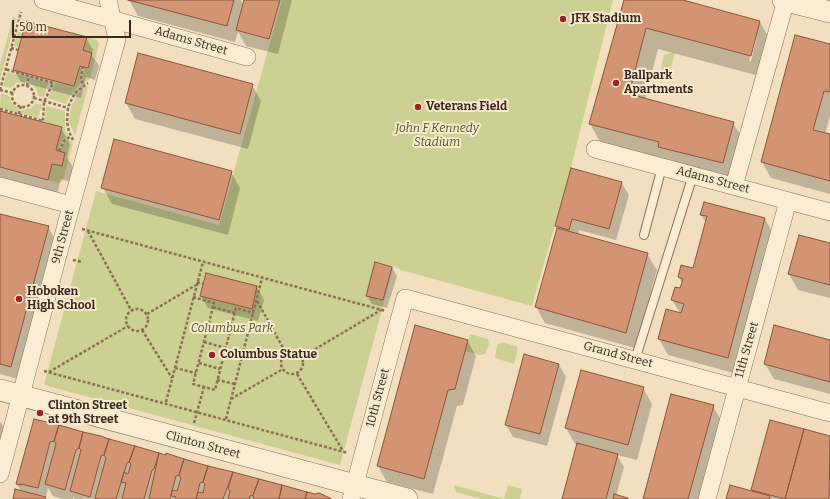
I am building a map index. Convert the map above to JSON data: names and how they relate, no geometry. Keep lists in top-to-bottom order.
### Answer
{
  "streets": {
    "street": [
      "Adams Street",
      "9th Street",
      "11th Street",
      "Grand Street",
      "10th Street",
      "Clinton Street"
    ]
  },
  "crossings": [
    ["Adams Street", "9th Street"],
    ["Adams Street", "11th Street"],
    ["9th Street", "Clinton Street"],
    ["11th Street", "Grand Street"],
    ["Grand Street", "10th Street"],
    ["10th Street", "Clinton Street"]
  ],
  "parks": ["John F Kennedy Stadium", "Columbus Park"],
  "places": [
    "JFK Stadium",
    "Ballpark Apartments",
    "Veterans Field",
    "Hoboken High School",
    "Columbus Statue",
    "Clinton Street at 9th Street"
  ],
  "scale_bar": "50 m"
}
